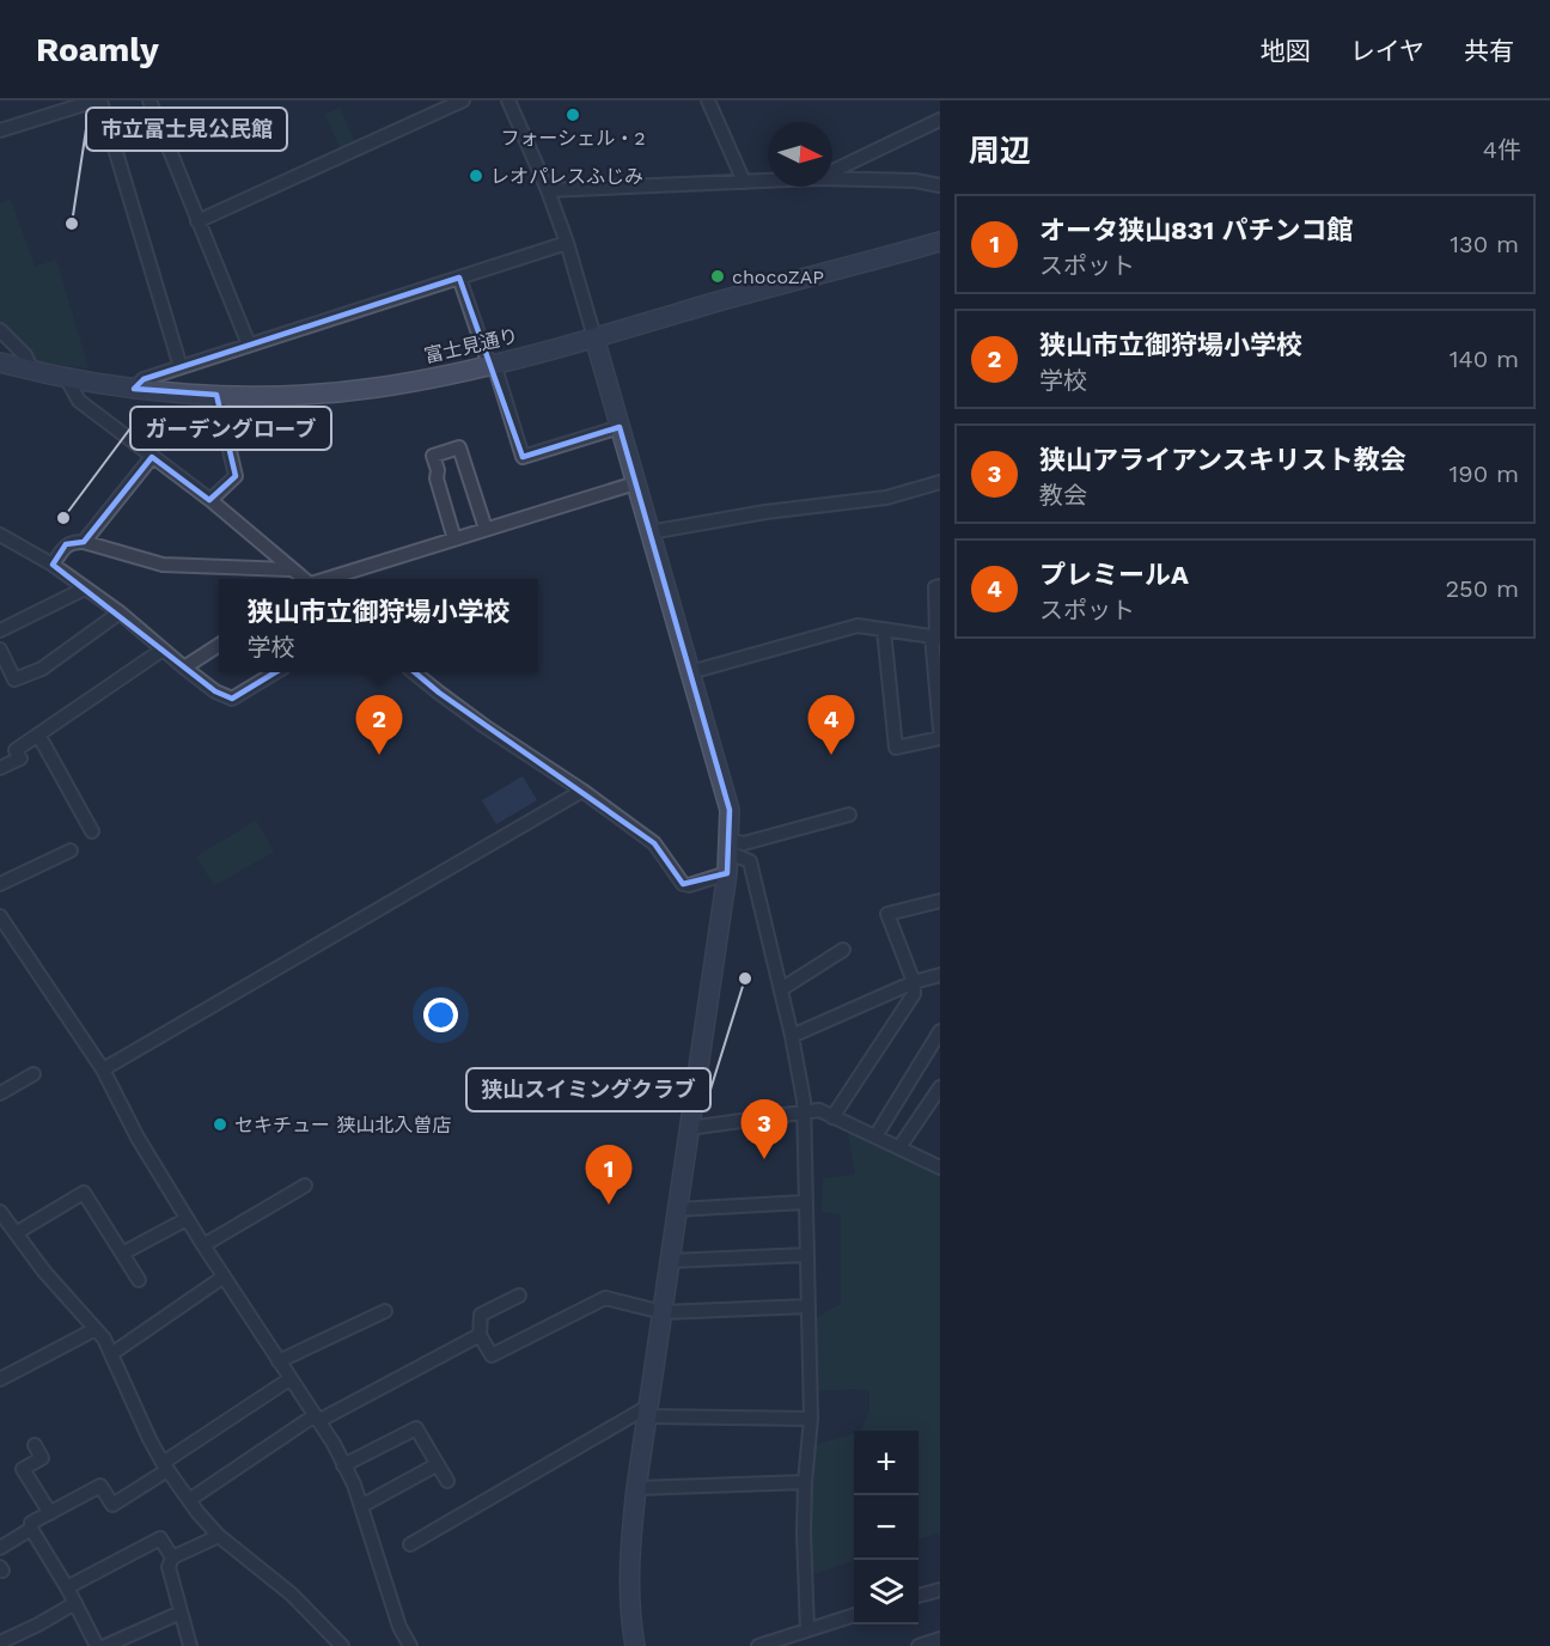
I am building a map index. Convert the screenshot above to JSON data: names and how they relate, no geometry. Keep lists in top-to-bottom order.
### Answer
{
  "streets": {
    "street": ["富士見通り"]
  },
  "places": [
    "フォーシェル・2",
    "レオパレスふじみ",
    "市立富士見公民館",
    "chocoZAP",
    "ガーデングローブ",
    "狭山スイミングクラブ",
    "セキチュー 狭山北入曽店"
  ],
  "north": "right",
  "page": {
    "header": "Roamly",
    "nav": ["地図", "レイヤ", "共有"],
    "heading": ["周辺", "4件"],
    "list": [
      {
        "mark": "1",
        "name": "オータ狭山831 パチンコ館",
        "note": "スポット",
        "value": "130 m"
      },
      {
        "mark": "2",
        "name": "狭山市立御狩場小学校",
        "note": "学校",
        "value": "140 m"
      },
      {
        "mark": "3",
        "name": "狭山アライアンスキリスト教会",
        "note": "教会",
        "value": "190 m"
      },
      {
        "mark": "4",
        "name": "プレミールA",
        "note": "スポット",
        "value": "250 m"
      }
    ],
    "popup": ["狭山市立御狩場小学校", "学校"],
    "pins": [
      "2",
      "4",
      "3",
      "1"
    ],
    "map_buttons": ["+", "−"]
  }
}
